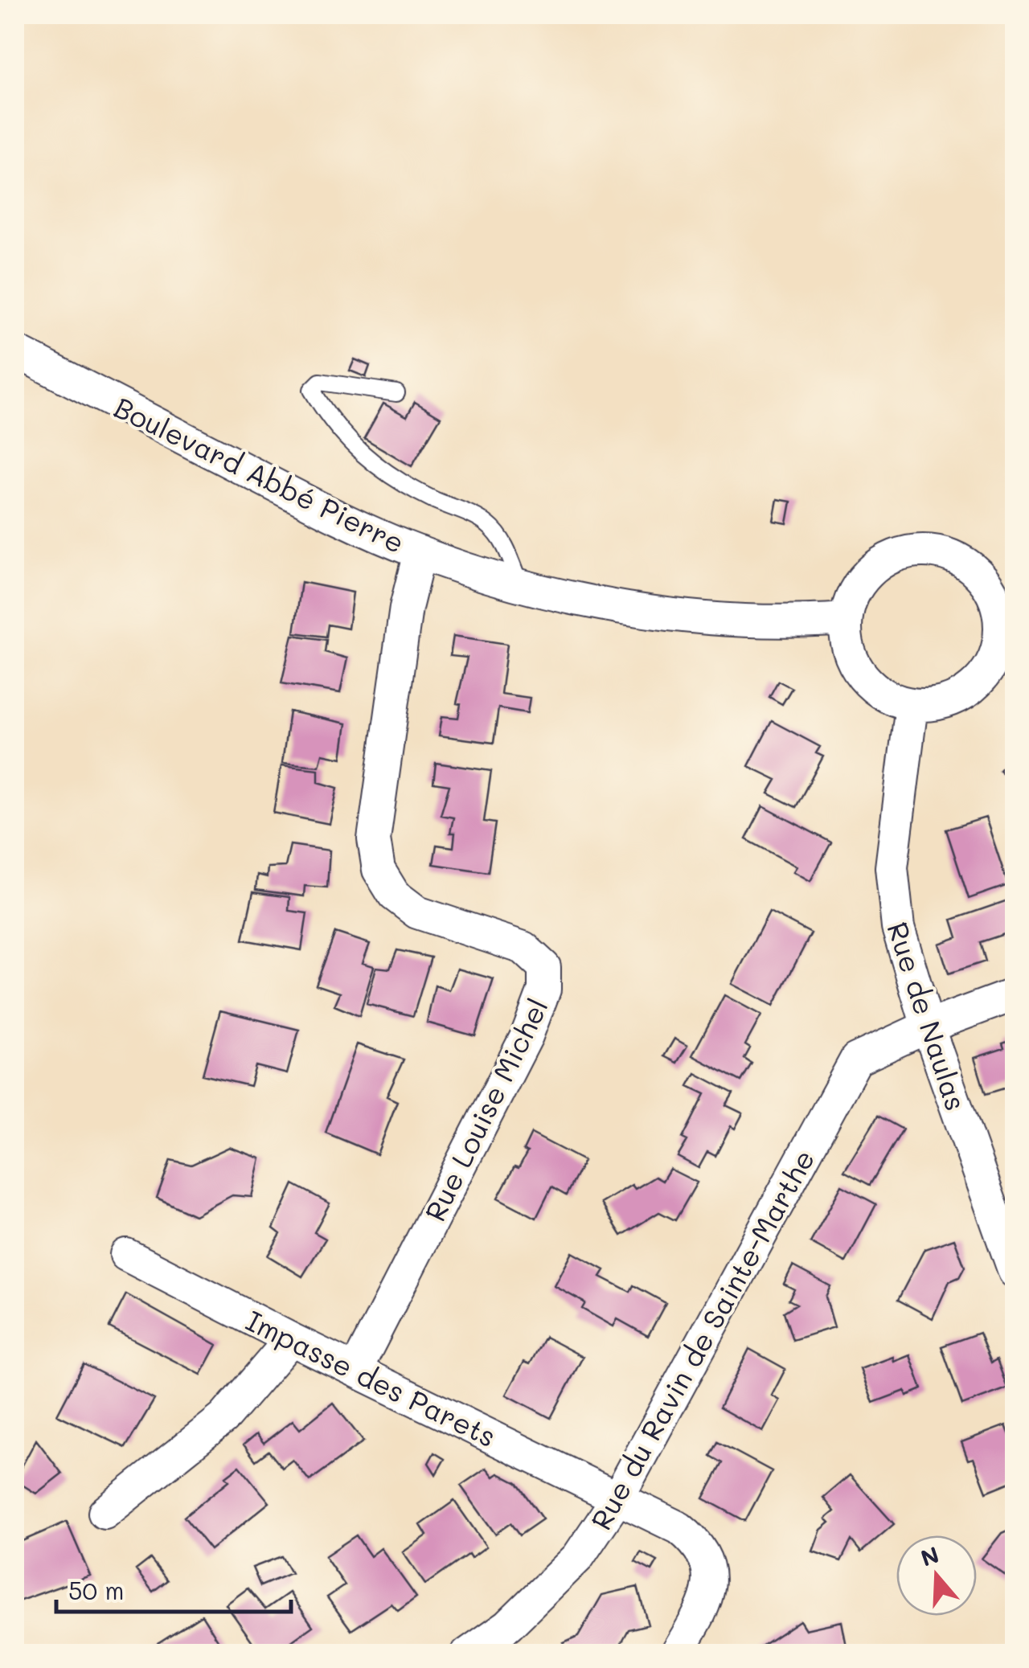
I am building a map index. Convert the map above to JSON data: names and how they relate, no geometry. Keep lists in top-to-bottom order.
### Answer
{
  "streets": {
    "street": [
      "Boulevard Abbé Pierre",
      "Rue de Naulas",
      "Rue Louise Michel",
      "Rue du Ravin de Sainte-Marthe",
      "Impasse des Parets"
    ]
  },
  "crossings": [
    ["Boulevard Abbé Pierre", "Rue de Naulas"],
    ["Boulevard Abbé Pierre", "Rue Louise Michel"],
    ["Rue de Naulas", "Rue du Ravin de Sainte-Marthe"],
    ["Rue Louise Michel", "Impasse des Parets"],
    ["Rue du Ravin de Sainte-Marthe", "Impasse des Parets"]
  ],
  "scale_bar": "50 m",
  "north": "top"
}
